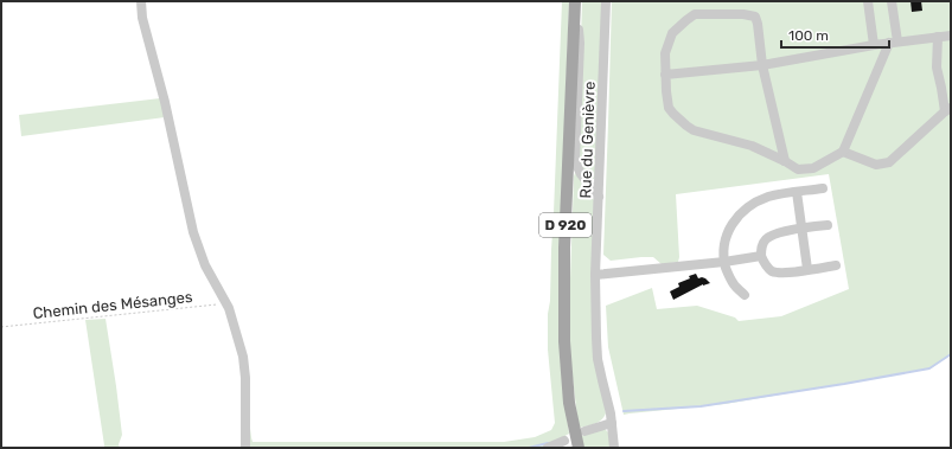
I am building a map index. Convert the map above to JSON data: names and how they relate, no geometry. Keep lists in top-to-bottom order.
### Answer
{
  "streets": {
    "main road": ["D 920"],
    "street": ["Rue du Genièvre"],
    "path": ["Chemin des Mésanges"]
  },
  "scale_bar": "100 m"
}
